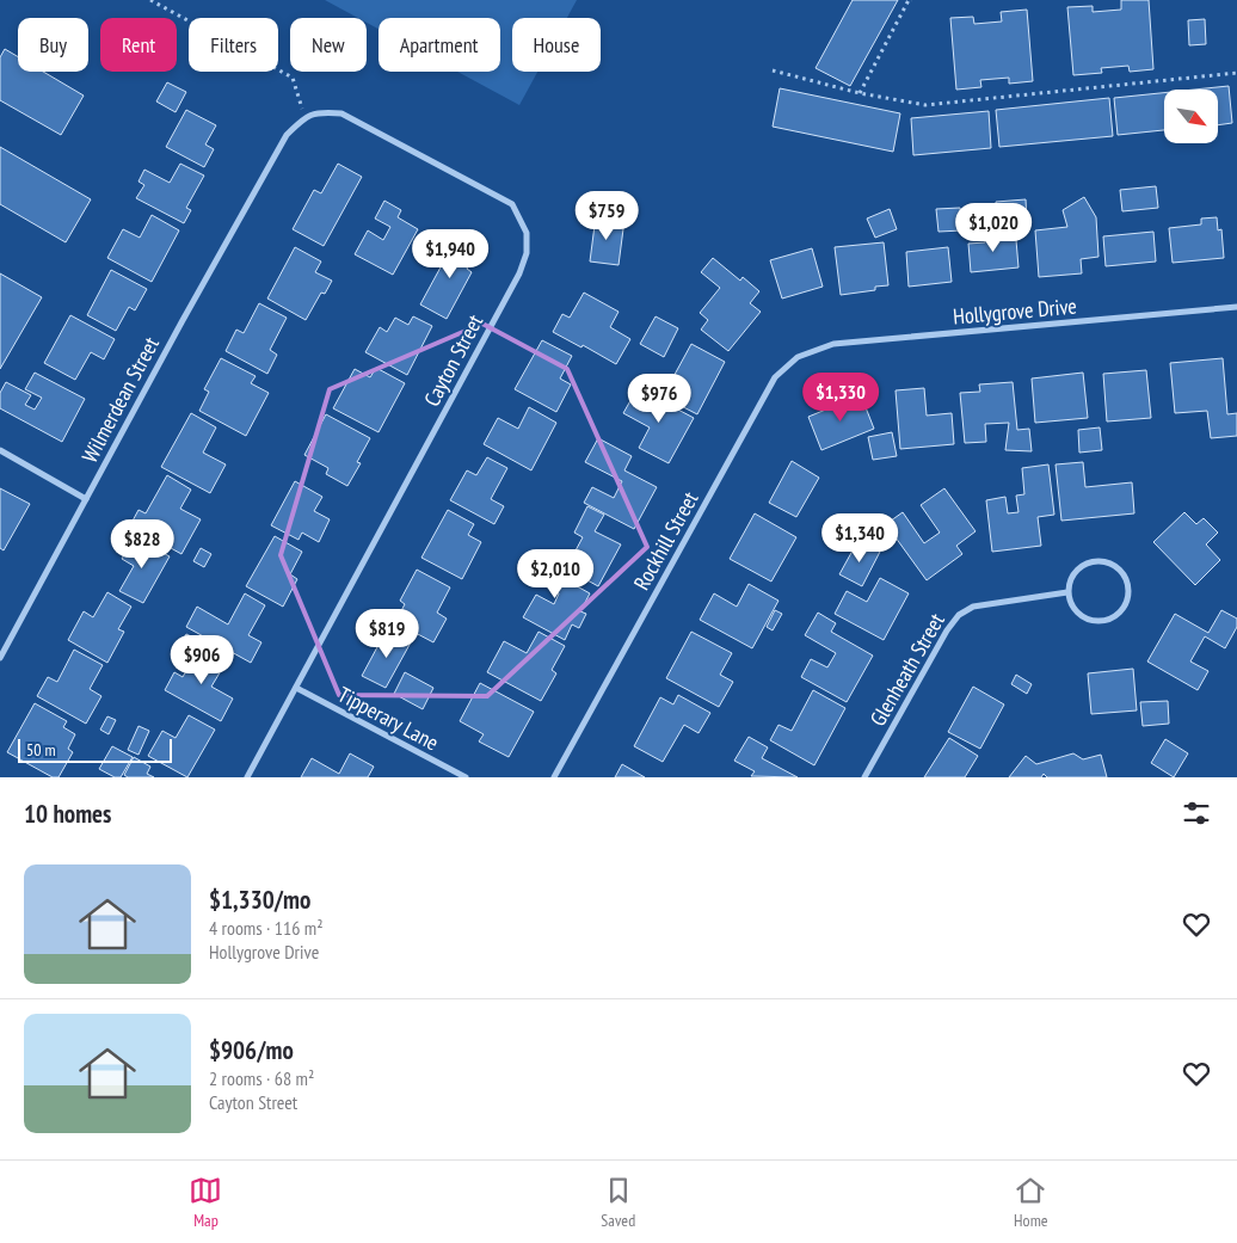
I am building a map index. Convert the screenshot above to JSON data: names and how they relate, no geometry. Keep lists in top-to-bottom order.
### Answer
{
  "streets": {
    "street": [
      "Hollygrove Drive",
      "Cayton Street",
      "Wilmerdean Street",
      "Rockhill Street",
      "Glenheath Street",
      "Tipperary Lane"
    ]
  },
  "crossings": [
    ["Hollygrove Drive", "Rockhill Street"],
    ["Cayton Street", "Wilmerdean Street"],
    ["Cayton Street", "Tipperary Lane"]
  ],
  "scale_bar": "50 m",
  "north": "bottom right",
  "page": {
    "chip": [
      "Buy",
      "Rent",
      "Filters",
      "New",
      "Apartment",
      "House"
    ],
    "price": [
      "$759",
      "$1,020",
      "$1,940",
      "$1,330",
      "$976",
      "$1,340",
      "$828",
      "$2,010",
      "$819",
      "$906"
    ],
    "scale": "50 m",
    "heading": "10 homes",
    "list": [
      {
        "name": "$1,330/mo",
        "note": "4 rooms · 116 m² · Hollygrove Drive"
      },
      {
        "name": "$906/mo",
        "note": "2 rooms · 68 m² · Cayton Street"
      }
    ],
    "tabs": ["Map", "Saved", "Home"]
  }
}
